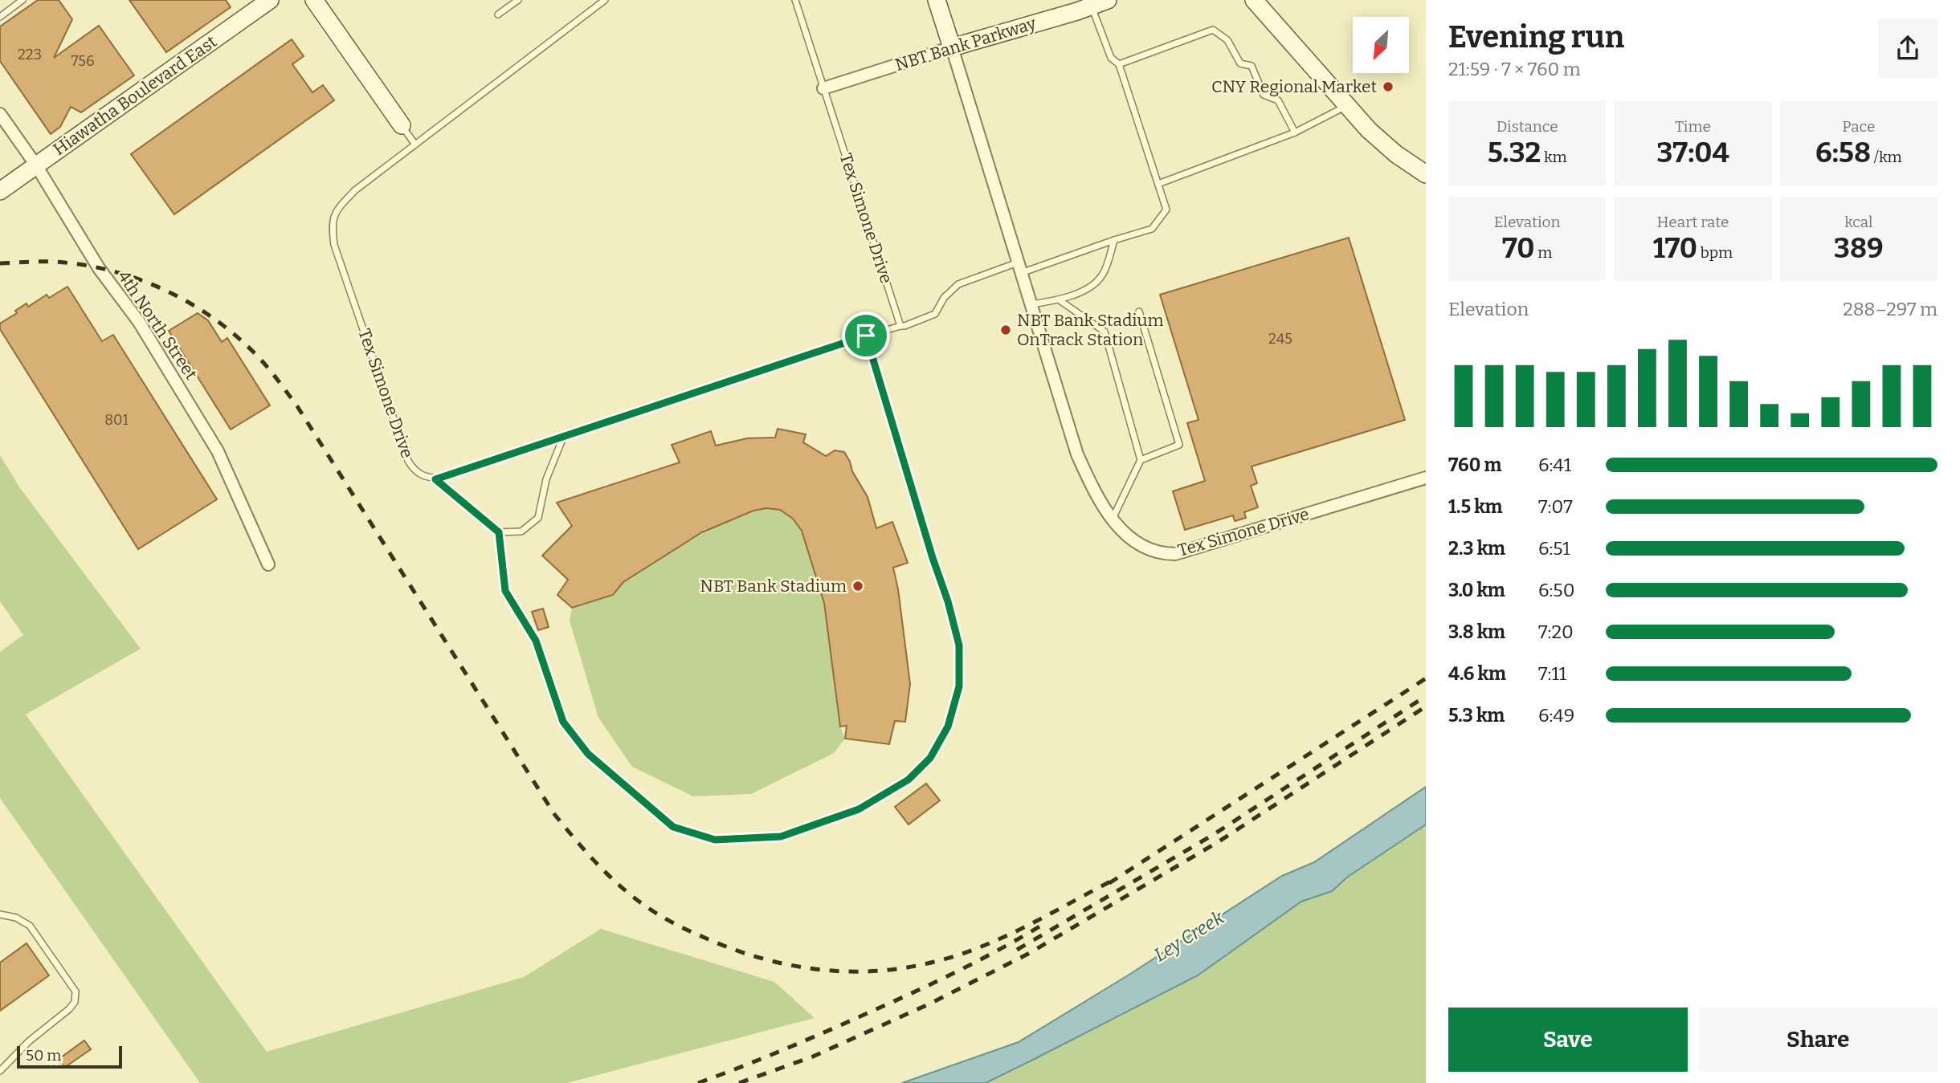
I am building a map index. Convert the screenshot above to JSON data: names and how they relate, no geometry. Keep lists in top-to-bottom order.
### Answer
{
  "streets": {
    "street": [
      "NBT Bank Parkway",
      "Hiawatha Boulevard East",
      "Tex Simone Drive",
      "4th North Street"
    ]
  },
  "crossings": [
    ["NBT Bank Parkway", "Tex Simone Drive"],
    ["Hiawatha Boulevard East", "4th North Street"]
  ],
  "water": ["Ley Creek"],
  "places": ["CNY Regional Market", "NBT Bank Stadium OnTrack Station", "NBT Bank Stadium"],
  "house_numbers": [
    "223",
    "756",
    "245",
    "801"
  ],
  "scale_bar": "50 m",
  "north": "bottom left",
  "page": {
    "heading": ["Evening run", "21:59 · 7 × 760 m"],
    "stats": [
      ["Distance", "5.32 km"],
      ["Time", "37:04"],
      ["Pace", "6:58 /km"],
      ["Elevation", "70 m"],
      ["Heart rate", "170 bpm"],
      ["kcal", "389"]
    ],
    "chart": ["Elevation", "288–297 m"],
    "list": [
      {
        "name": "760 m",
        "note": "6:41"
      },
      {
        "name": "1.5 km",
        "note": "7:07"
      },
      {
        "name": "2.3 km",
        "note": "6:51"
      },
      {
        "name": "3.0 km",
        "note": "6:50"
      },
      {
        "name": "3.8 km",
        "note": "7:20"
      },
      {
        "name": "4.6 km",
        "note": "7:11"
      },
      {
        "name": "5.3 km",
        "note": "6:49"
      }
    ],
    "buttons": ["Save", "Share"],
    "scale": "50 m"
  }
}
